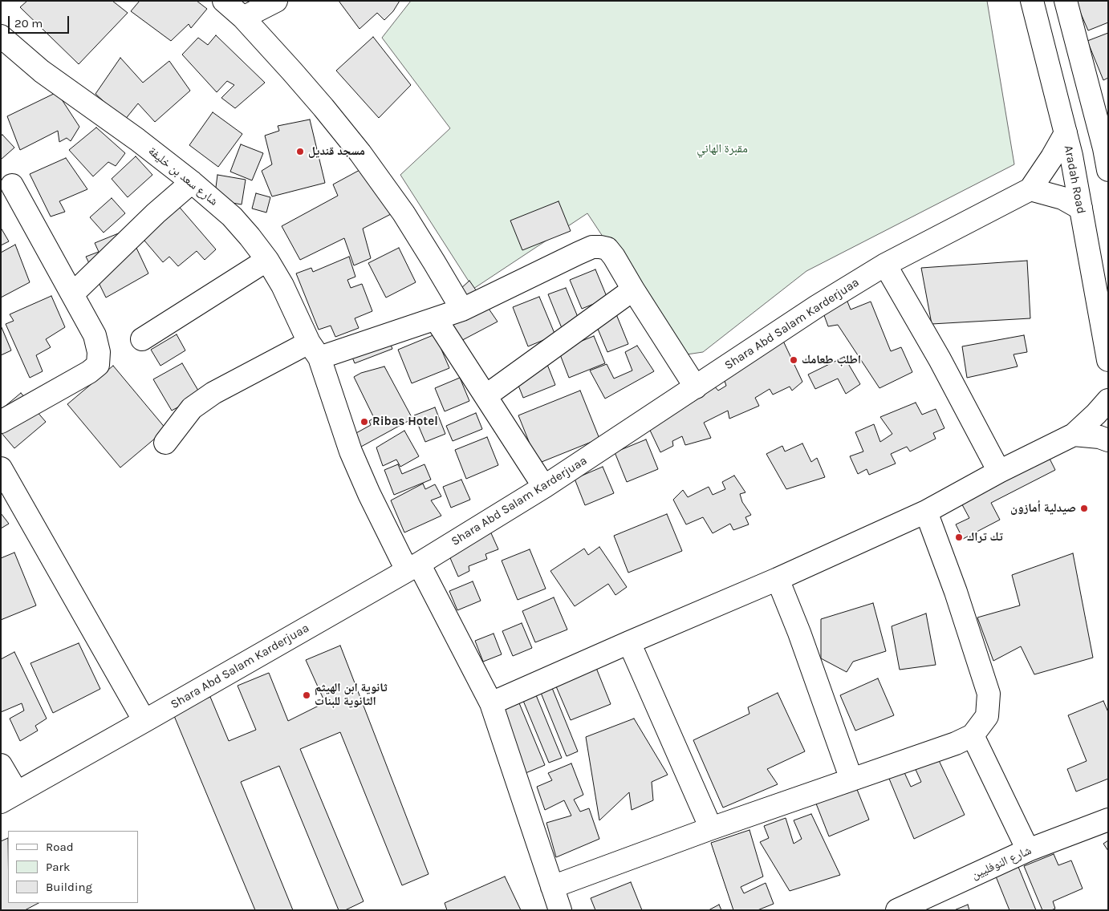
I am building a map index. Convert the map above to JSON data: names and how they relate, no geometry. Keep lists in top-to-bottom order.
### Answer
{
  "streets": {
    "street": [
      "شارع سعد بن خليفة",
      "Aradah Road",
      "Shara Abd Salam Karderjuaa",
      "شارع النوفليين"
    ]
  },
  "crossings": [
    ["شارع سعد بن خليفة", "Shara Abd Salam Karderjuaa"],
    ["Aradah Road", "Shara Abd Salam Karderjuaa"]
  ],
  "parks": ["مقبرة الهاني"],
  "places": [
    "مسجد قنديل",
    "اطلب طعامك",
    "Ribas Hotel",
    "صيدلية أمازون",
    "تك تراك",
    "ثانوية ابن الهيثم الثانوية للبنات"
  ],
  "legend": ["Road", "Park", "Building"],
  "scale_bar": "20 m"
}
